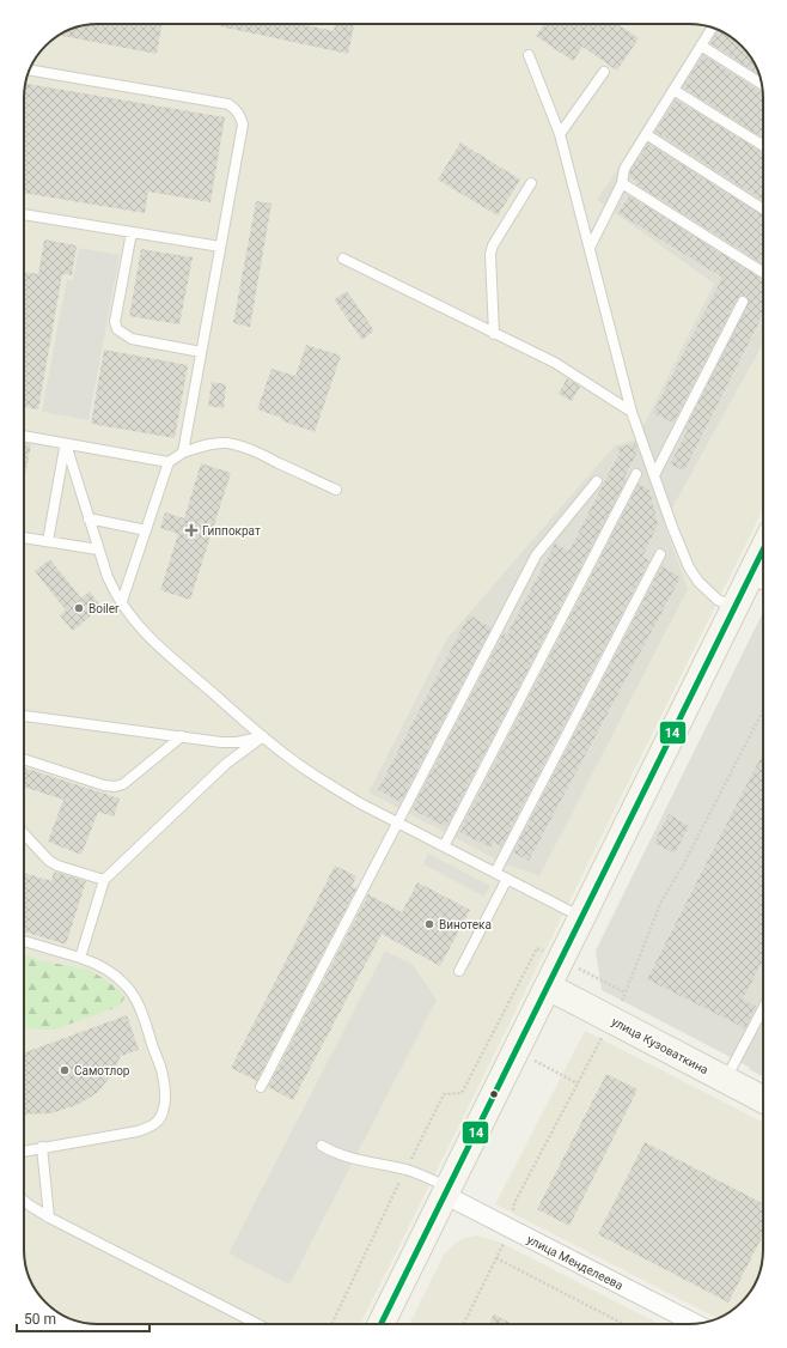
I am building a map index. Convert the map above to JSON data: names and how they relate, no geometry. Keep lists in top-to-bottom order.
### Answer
{
  "streets": {
    "main road": ["улица Кузоваткина"],
    "street": ["улица Менделеева"]
  },
  "places": {
    "health": ["Гиппократ"],
    "other": ["Boiler", "Винотека", "Самотлор"]
  },
  "lines": ["transit line 14"],
  "scale_bar": "50 m"
}
